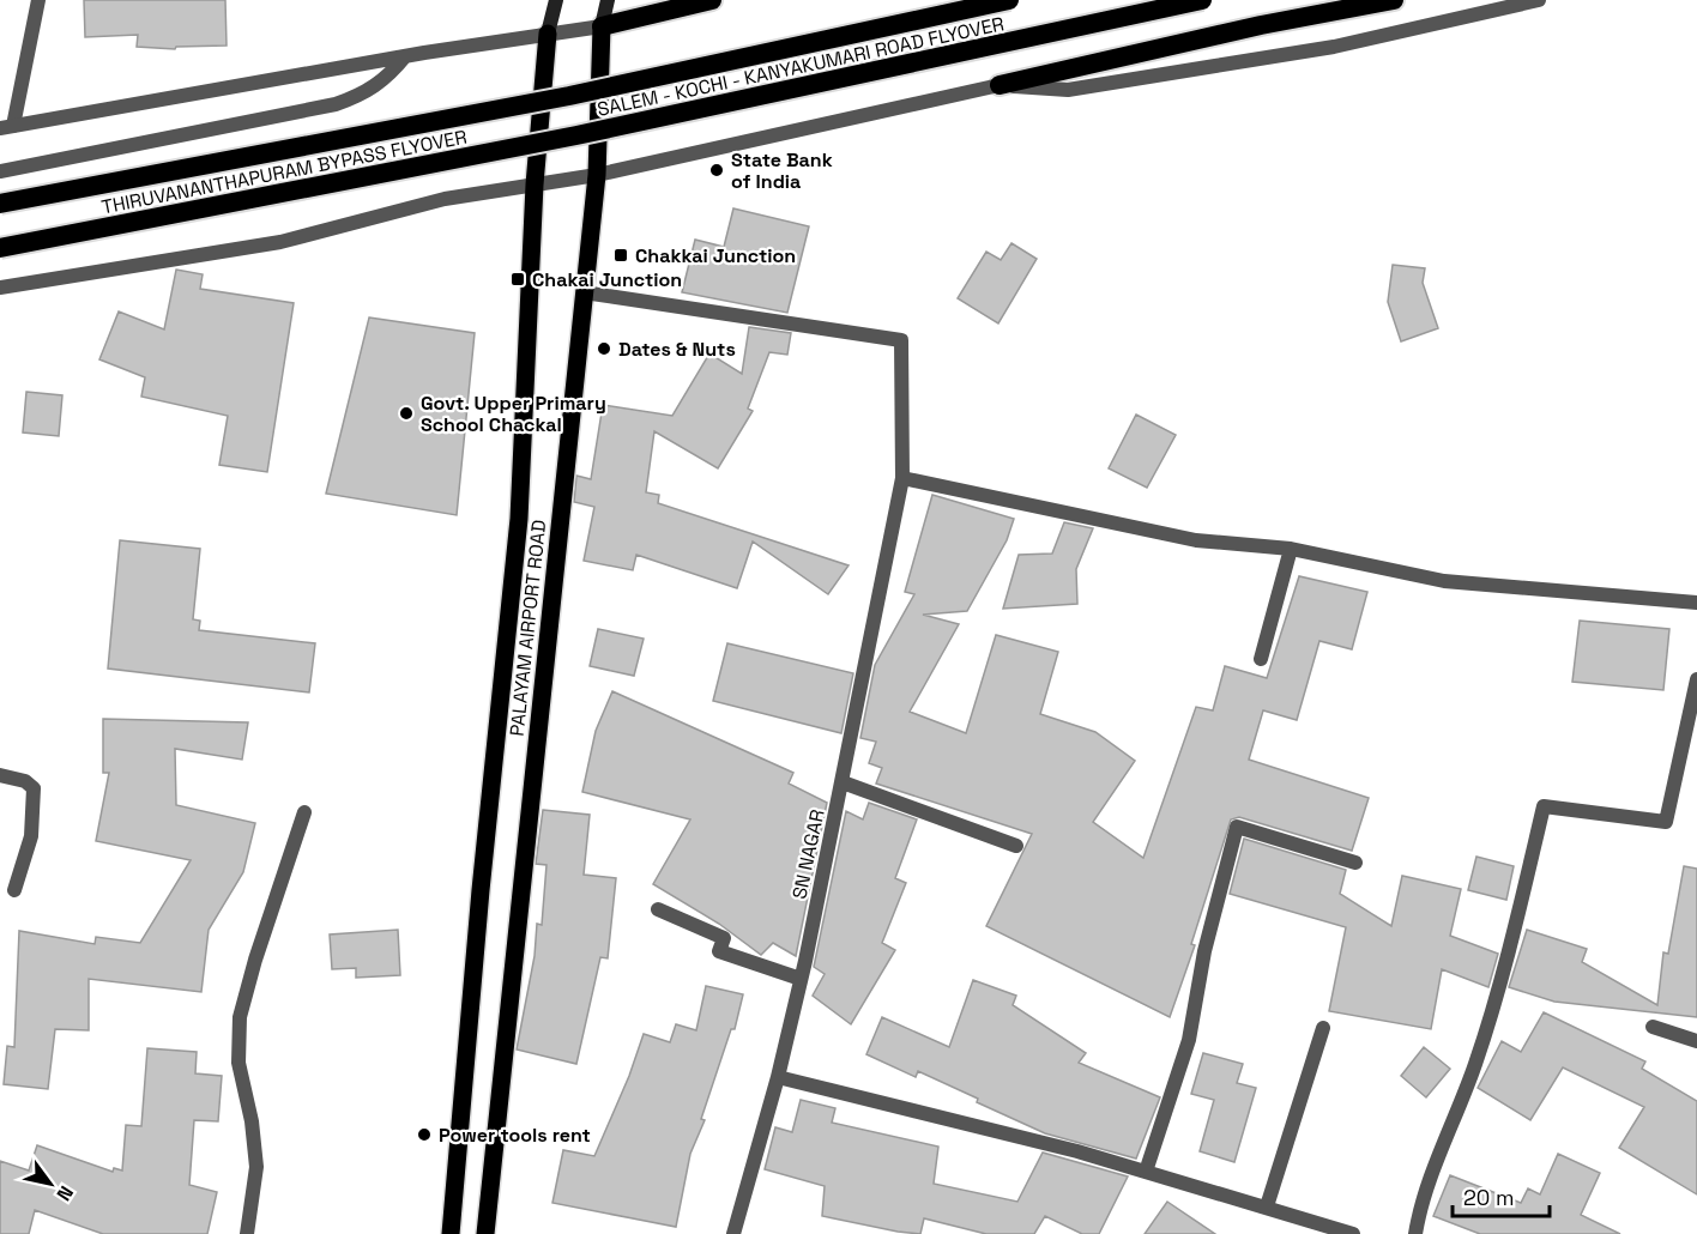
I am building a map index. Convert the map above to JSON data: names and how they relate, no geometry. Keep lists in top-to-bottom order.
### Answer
{
  "streets": {
    "highway": ["SALEM - KOCHI - KANYAKUMARI ROAD FLYOVER", "THIRUVANANTHAPURAM BYPASS FLYOVER"],
    "main road": ["PALAYAM AIRPORT ROAD"],
    "street": ["SN NAGAR"]
  },
  "crossings": [
    ["SALEM - KOCHI - KANYAKUMARI ROAD FLYOVER", "THIRUVANANTHAPURAM BYPASS FLYOVER"],
    ["PALAYAM AIRPORT ROAD", "SN NAGAR"]
  ],
  "places": {
    "other": [
      "State Bank of India",
      "Dates & Nuts",
      "Govt. Upper Primary School Chackal",
      "Power tools rent"
    ],
    "transit": ["Chakkai Junction", "Chakai Junction"]
  },
  "scale_bar": "20 m",
  "north": "bottom right"
}
